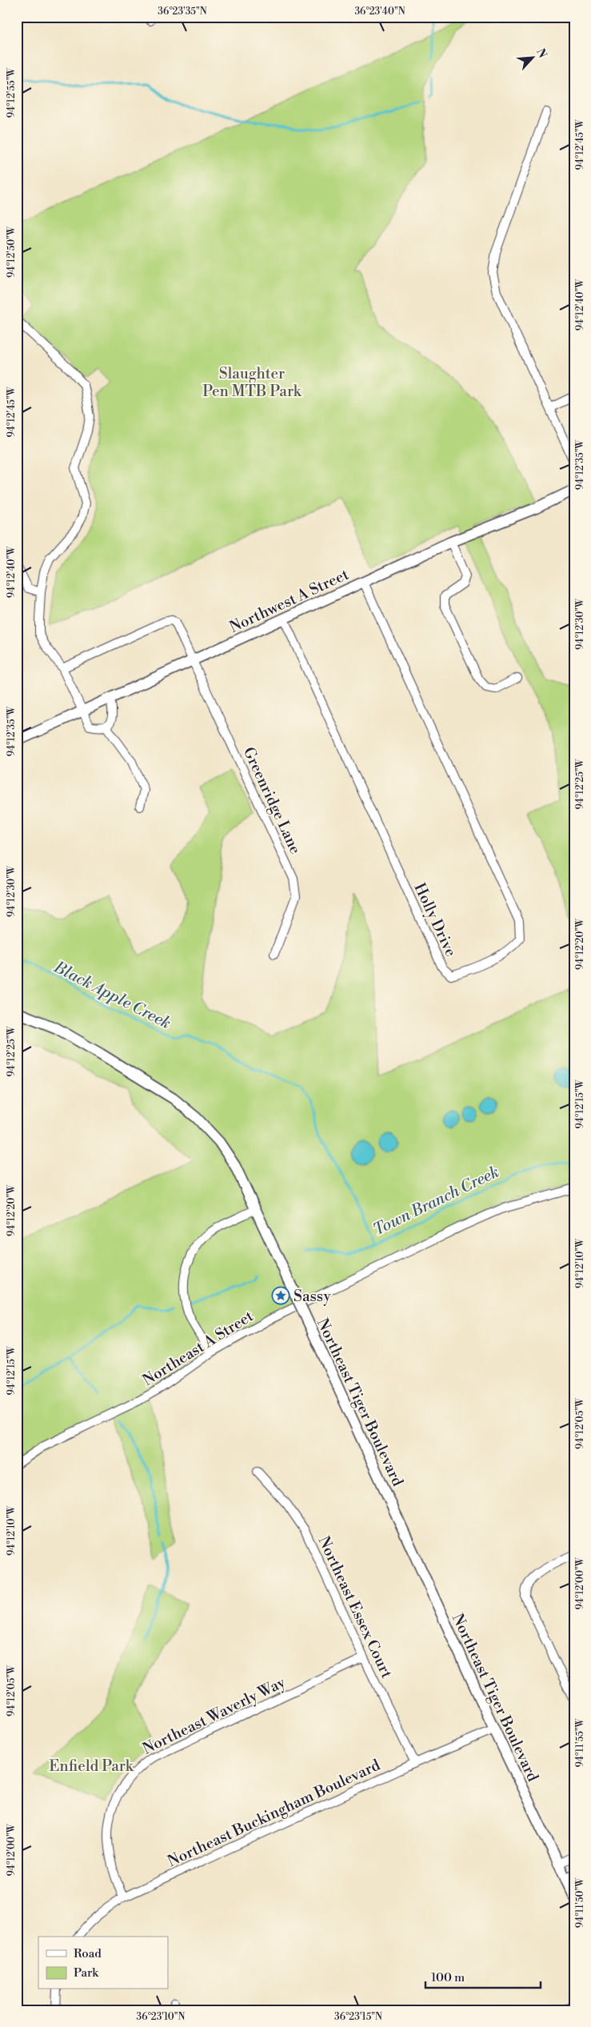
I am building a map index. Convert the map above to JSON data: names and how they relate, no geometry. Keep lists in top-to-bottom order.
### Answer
{
  "streets": {
    "street": [
      "Northwest A Street",
      "Greenridge Lane",
      "Holly Drive",
      "Northeast A Street",
      "Northeast Tiger Boulevard",
      "Northeast Essex Court",
      "Northeast Waverly Way",
      "Northeast Buckingham Boulevard"
    ]
  },
  "crossings": [
    ["Northwest A Street", "Greenridge Lane"],
    ["Northwest A Street", "Holly Drive"],
    ["Northeast Tiger Boulevard", "Northeast Buckingham Boulevard"],
    ["Northeast Essex Court", "Northeast Waverly Way"],
    ["Northeast Essex Court", "Northeast Buckingham Boulevard"],
    ["Northeast Waverly Way", "Northeast Buckingham Boulevard"]
  ],
  "water": ["Black Apple Creek", "Town Branch Creek"],
  "parks": ["Slaughter Pen MTB Park", "Enfield Park"],
  "places": {
    "place": ["Sassy"]
  },
  "legend": ["Road", "Park"],
  "scale_bar": "100 m",
  "north": "top right",
  "coordinates": [
    "36°23'35\"N",
    "36°23'40\"N",
    "94°12'55\"W",
    "94°12'45\"W",
    "94°12'50\"W",
    "94°12'40\"W",
    "94°12'35\"W",
    "94°12'30\"W",
    "94°12'25\"W",
    "94°12'20\"W",
    "94°12'15\"W",
    "94°12'10\"W",
    "94°12'05\"W",
    "94°12'00\"W",
    "94°11'55\"W",
    "94°11'50\"W",
    "36°23'10\"N",
    "36°23'15\"N"
  ]
}
